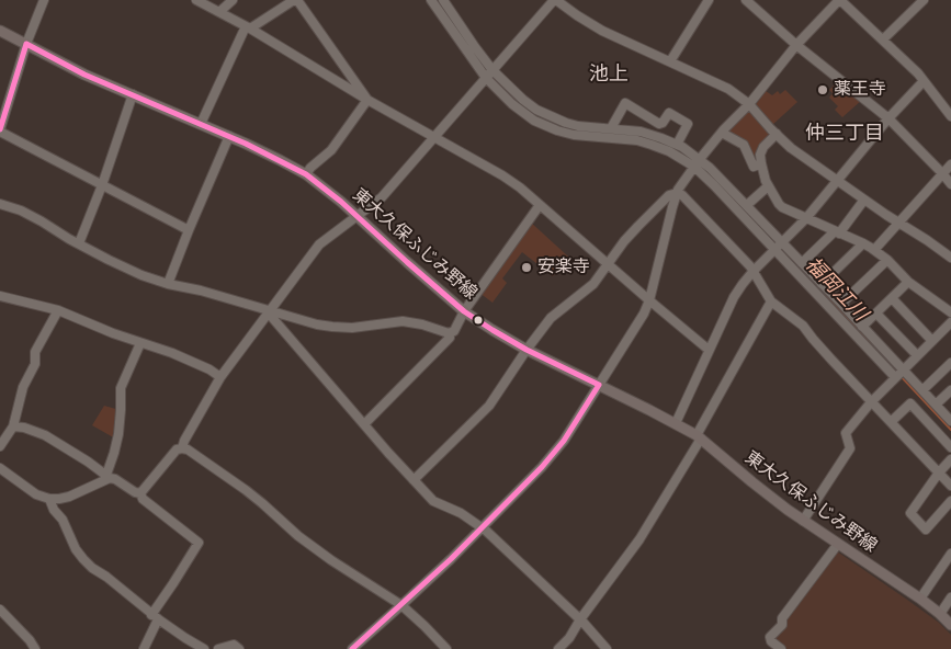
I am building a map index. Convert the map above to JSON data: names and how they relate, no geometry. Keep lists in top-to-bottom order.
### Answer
{
  "streets": {
    "main road": ["東大久保ふじみ野線"]
  },
  "districts": ["池上", "仲三丁目"],
  "water": ["福岡江川"],
  "places": ["薬王寺", "安楽寺"]
}
